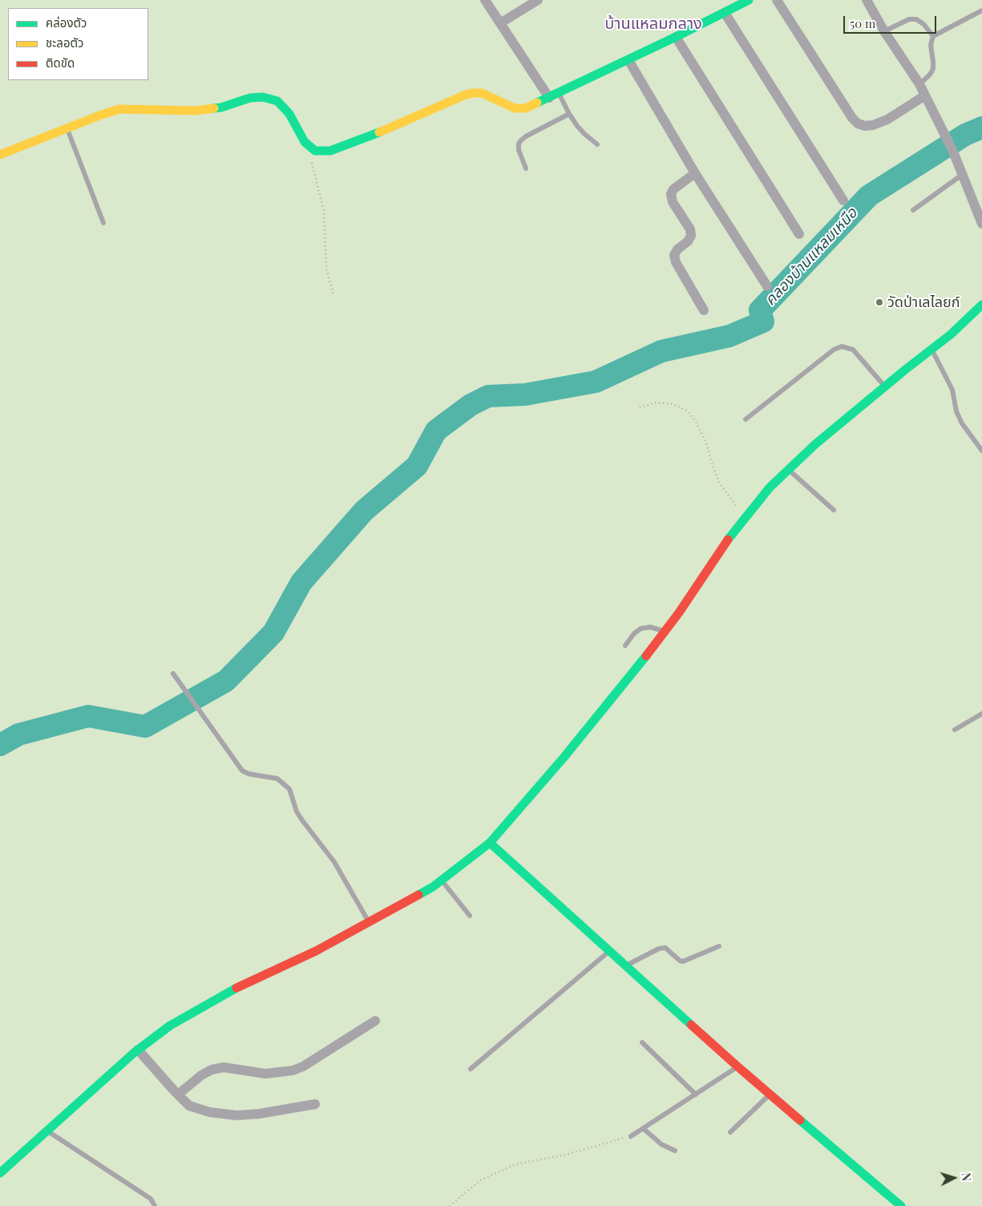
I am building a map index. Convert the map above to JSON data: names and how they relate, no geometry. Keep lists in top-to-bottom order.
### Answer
{
  "districts": ["บ้านแหลมกลาง"],
  "water": ["คลองบ้านแหลมเหนือ"],
  "places": ["วัดป่าเลไลยก์"],
  "legend": ["คล่องตัว", "ชะลอตัว", "ติดขัด"],
  "scale_bar": "50 m",
  "north": "right"
}
